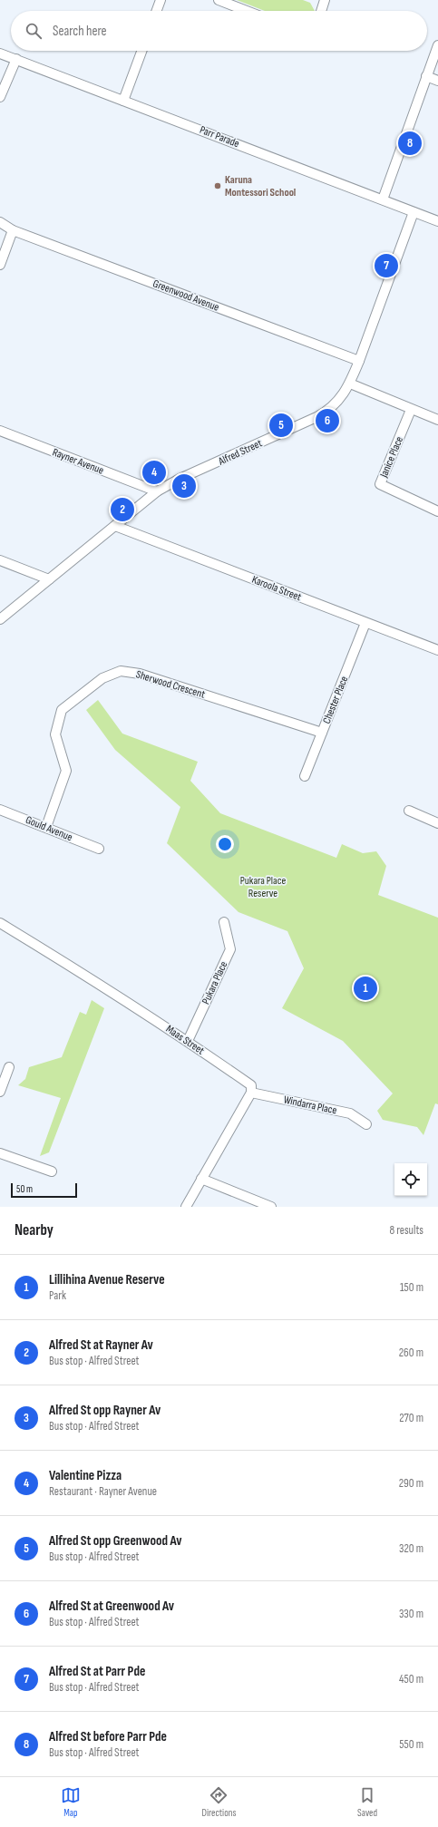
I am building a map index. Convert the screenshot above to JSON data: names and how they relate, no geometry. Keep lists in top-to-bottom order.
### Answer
{
  "streets": {
    "street": [
      "Parr Parade",
      "Greenwood Avenue",
      "Alfred Street",
      "Janice Place",
      "Rayner Avenue",
      "Karoola Street",
      "Sherwood Crescent",
      "Chester Place",
      "Gould Avenue",
      "Pukara Place",
      "Maas Street",
      "Windarra Place"
    ]
  },
  "crossings": [
    ["Parr Parade", "Alfred Street"],
    ["Greenwood Avenue", "Alfred Street"],
    ["Alfred Street", "Rayner Avenue"],
    ["Alfred Street", "Karoola Street"],
    ["Karoola Street", "Chester Place"],
    ["Sherwood Crescent", "Chester Place"],
    ["Sherwood Crescent", "Gould Avenue"],
    ["Pukara Place", "Maas Street"],
    ["Maas Street", "Windarra Place"]
  ],
  "parks": ["Pukara Place Reserve"],
  "places": ["Karuna Montessori School"],
  "scale_bar": "50 m",
  "page": {
    "search": "Search here",
    "pins": [
      "8",
      "7",
      "6",
      "5",
      "4",
      "3",
      "2",
      "1"
    ],
    "scale": "50 m",
    "heading": ["Nearby", "8 results"],
    "list": [
      {
        "mark": "1",
        "name": "Lillihina Avenue Reserve",
        "note": "Park",
        "value": "150 m"
      },
      {
        "mark": "2",
        "name": "Alfred St at Rayner Av",
        "note": "Bus stop · Alfred Street",
        "value": "260 m"
      },
      {
        "mark": "3",
        "name": "Alfred St opp Rayner Av",
        "note": "Bus stop · Alfred Street",
        "value": "270 m"
      },
      {
        "mark": "4",
        "name": "Valentine Pizza",
        "note": "Restaurant · Rayner Avenue",
        "value": "290 m"
      },
      {
        "mark": "5",
        "name": "Alfred St opp Greenwood Av",
        "note": "Bus stop · Alfred Street",
        "value": "320 m"
      },
      {
        "mark": "6",
        "name": "Alfred St at Greenwood Av",
        "note": "Bus stop · Alfred Street",
        "value": "330 m"
      },
      {
        "mark": "7",
        "name": "Alfred St at Parr Pde",
        "note": "Bus stop · Alfred Street",
        "value": "450 m"
      },
      {
        "mark": "8",
        "name": "Alfred St before Parr Pde",
        "note": "Bus stop · Alfred Street",
        "value": "550 m"
      }
    ],
    "nav": ["Map", "Directions", "Saved"]
  }
}
